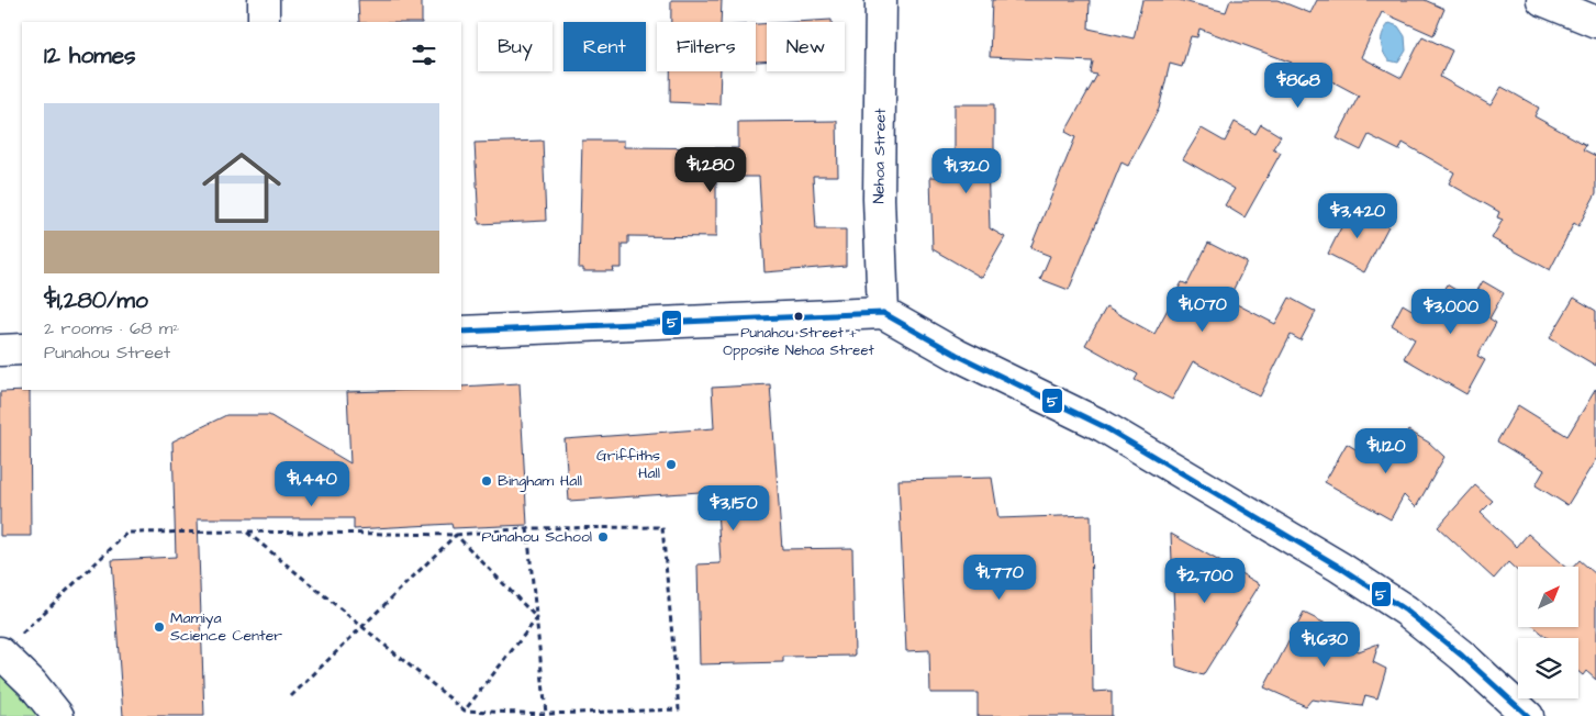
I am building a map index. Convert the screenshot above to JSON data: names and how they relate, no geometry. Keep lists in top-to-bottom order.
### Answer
{
  "streets": {
    "main road": ["Nehoa Street"]
  },
  "places": [
    "Punahou Street + Opposite Nehoa Street",
    "Griffiths Hall",
    "Bingham Hall",
    "Punahou School",
    "Mamiya Science Center"
  ],
  "lines": ["transit line 5"],
  "north": "top right",
  "page": {
    "chip": [
      "Buy",
      "Rent",
      "Filters",
      "New"
    ],
    "heading": "12 homes",
    "price": [
      "$868",
      "$1,280",
      "$1,320",
      "$3,420",
      "$1,070",
      "$3,000",
      "$1,120",
      "$1,440",
      "$3,150",
      "$1,770",
      "$2,700",
      "$1,630"
    ],
    "list": [
      {
        "name": "$1,280/mo",
        "note": "2 rooms · 68 m² · Punahou Street"
      }
    ]
  }
}
